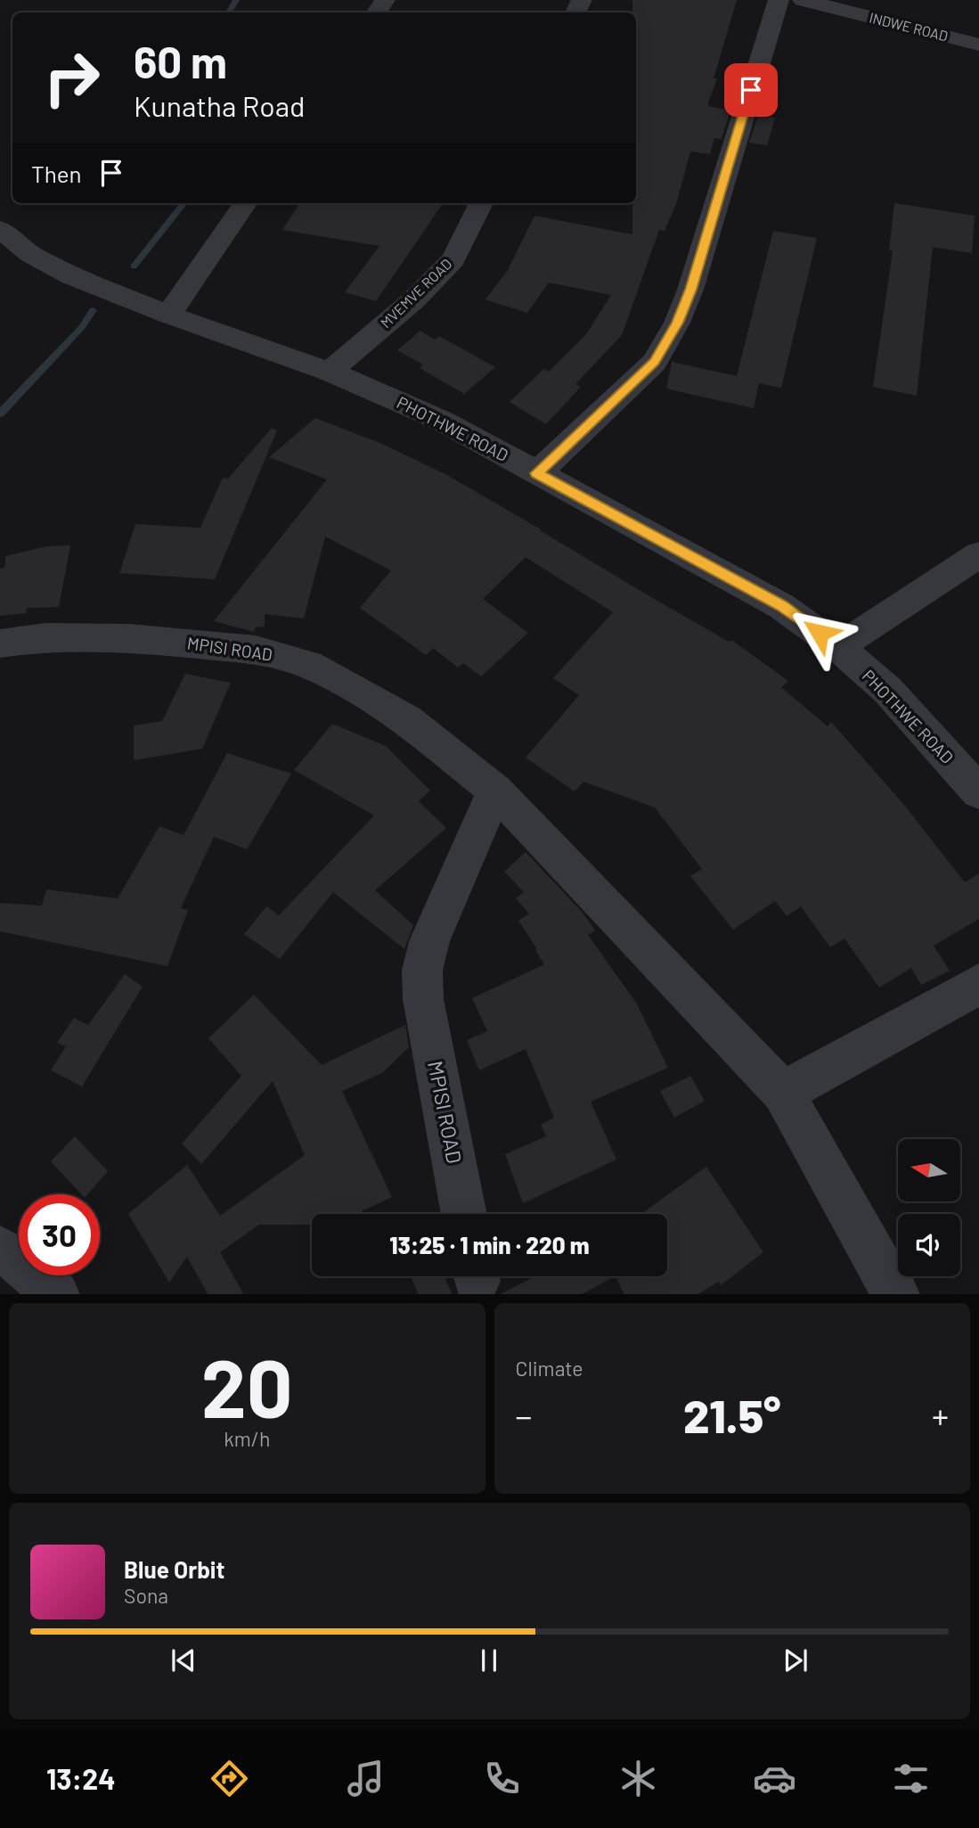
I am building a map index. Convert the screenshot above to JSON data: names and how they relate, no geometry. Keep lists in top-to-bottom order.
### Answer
{
  "streets": {
    "street": [
      "INDWE ROAD",
      "MVEMVE ROAD",
      "PHOTHWE ROAD",
      "MPISI ROAD"
    ]
  },
  "crossings": [
    ["MVEMVE ROAD", "PHOTHWE ROAD"]
  ],
  "north": "left",
  "page": {
    "turn": ["60 m", "Kunatha Road"],
    "then": "Then",
    "limit": "30",
    "trip": "13:25 · 1 min · 220 m",
    "tile": [
      ["20", "km/h"],
      "Climate"
    ],
    "heat": ["−", "21.5°", "+"],
    "song": ["Blue Orbit", "Sona"],
    "tabs": "13:24"
  }
}
